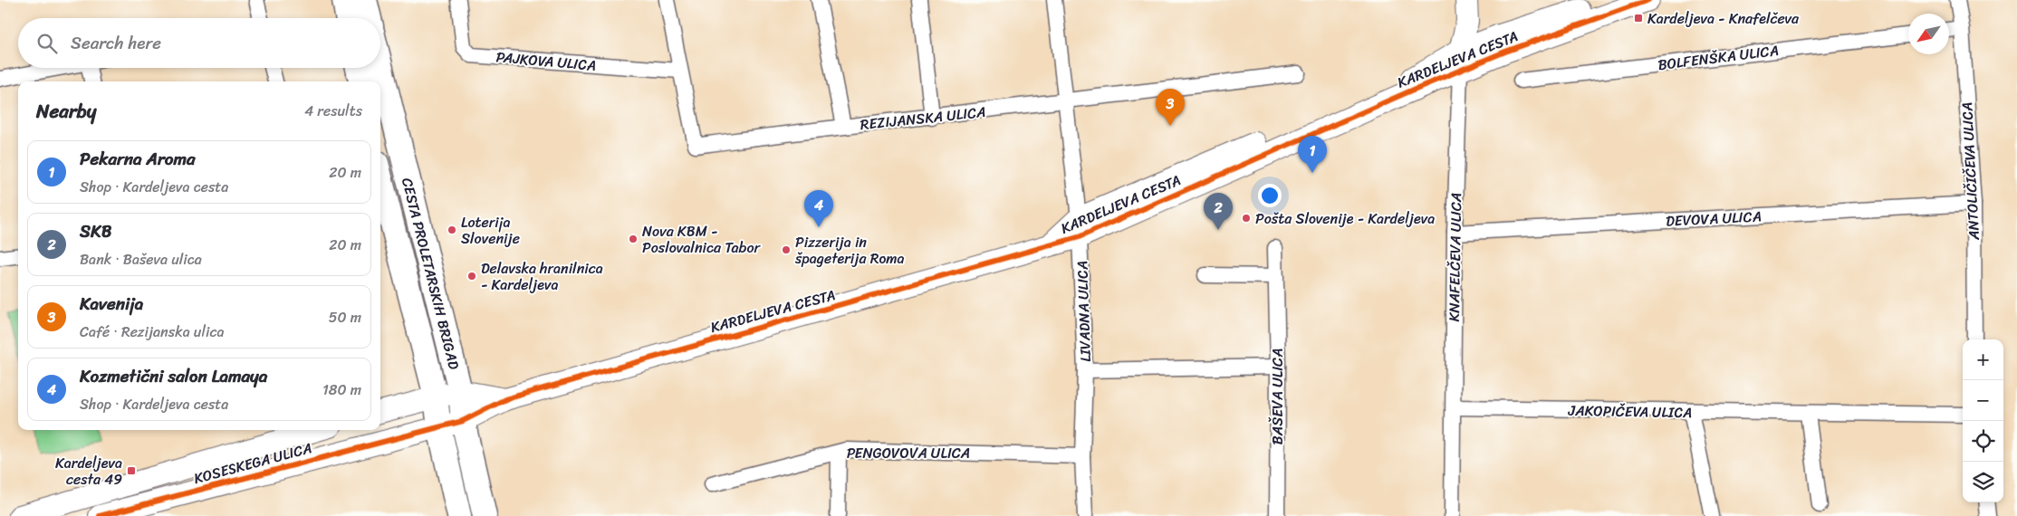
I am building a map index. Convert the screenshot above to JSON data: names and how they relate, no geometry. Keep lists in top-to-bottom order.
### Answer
{
  "streets": {
    "main road": ["CESTA PROLETARSKIH BRIGAD"],
    "street": [
      "BOLFENŠKA ULICA",
      "KARDELJEVA CESTA",
      "PAJKOVA ULICA",
      "REZIJANSKA ULICA",
      "ANTOLIČIČEVA ULICA",
      "DEVOVA ULICA",
      "KNAFELČEVA ULICA",
      "LIVADNA ULICA",
      "BAŠEVA ULICA",
      "JAKOPIČEVA ULICA",
      "PENGOVOVA ULICA",
      "KOSESKEGA ULICA"
    ]
  },
  "crossings": [
    ["KARDELJEVA CESTA", "KNAFELČEVA ULICA"],
    ["KARDELJEVA CESTA", "LIVADNA ULICA"],
    ["KARDELJEVA CESTA", "KOSESKEGA ULICA"],
    ["PAJKOVA ULICA", "REZIJANSKA ULICA"],
    ["REZIJANSKA ULICA", "LIVADNA ULICA"],
    ["ANTOLIČIČEVA ULICA", "DEVOVA ULICA"],
    ["DEVOVA ULICA", "KNAFELČEVA ULICA"],
    ["KNAFELČEVA ULICA", "JAKOPIČEVA ULICA"],
    ["CESTA PROLETARSKIH BRIGAD", "KOSESKEGA ULICA"],
    ["LIVADNA ULICA", "PENGOVOVA ULICA"]
  ],
  "places": {
    "transit": ["Kardeljeva - Knafelčeva", "Kardeljeva cesta 49"],
    "other": [
      "Pošta Slovenije - Kardeljeva",
      "Loterija Slovenije",
      "Nova KBM - Poslovalnica Tabor",
      "Pizzerija in špageterija Roma",
      "Delavska hranilnica - Kardeljeva"
    ]
  },
  "north": "bottom left",
  "page": {
    "search": "Search here",
    "heading": ["Nearby", "4 results"],
    "pins": [
      "3",
      "1",
      "4",
      "2"
    ],
    "list": [
      {
        "mark": "1",
        "name": "Pekarna Aroma",
        "note": "Shop · Kardeljeva cesta",
        "value": "20 m"
      },
      {
        "mark": "2",
        "name": "SKB",
        "note": "Bank · Baševa ulica",
        "value": "20 m"
      },
      {
        "mark": "3",
        "name": "Kavenija",
        "note": "Café · Rezijanska ulica",
        "value": "50 m"
      },
      {
        "mark": "4",
        "name": "Kozmetični salon Lamaya",
        "note": "Shop · Kardeljeva cesta",
        "value": "180 m"
      }
    ],
    "map_buttons": ["+", "−"]
  }
}
